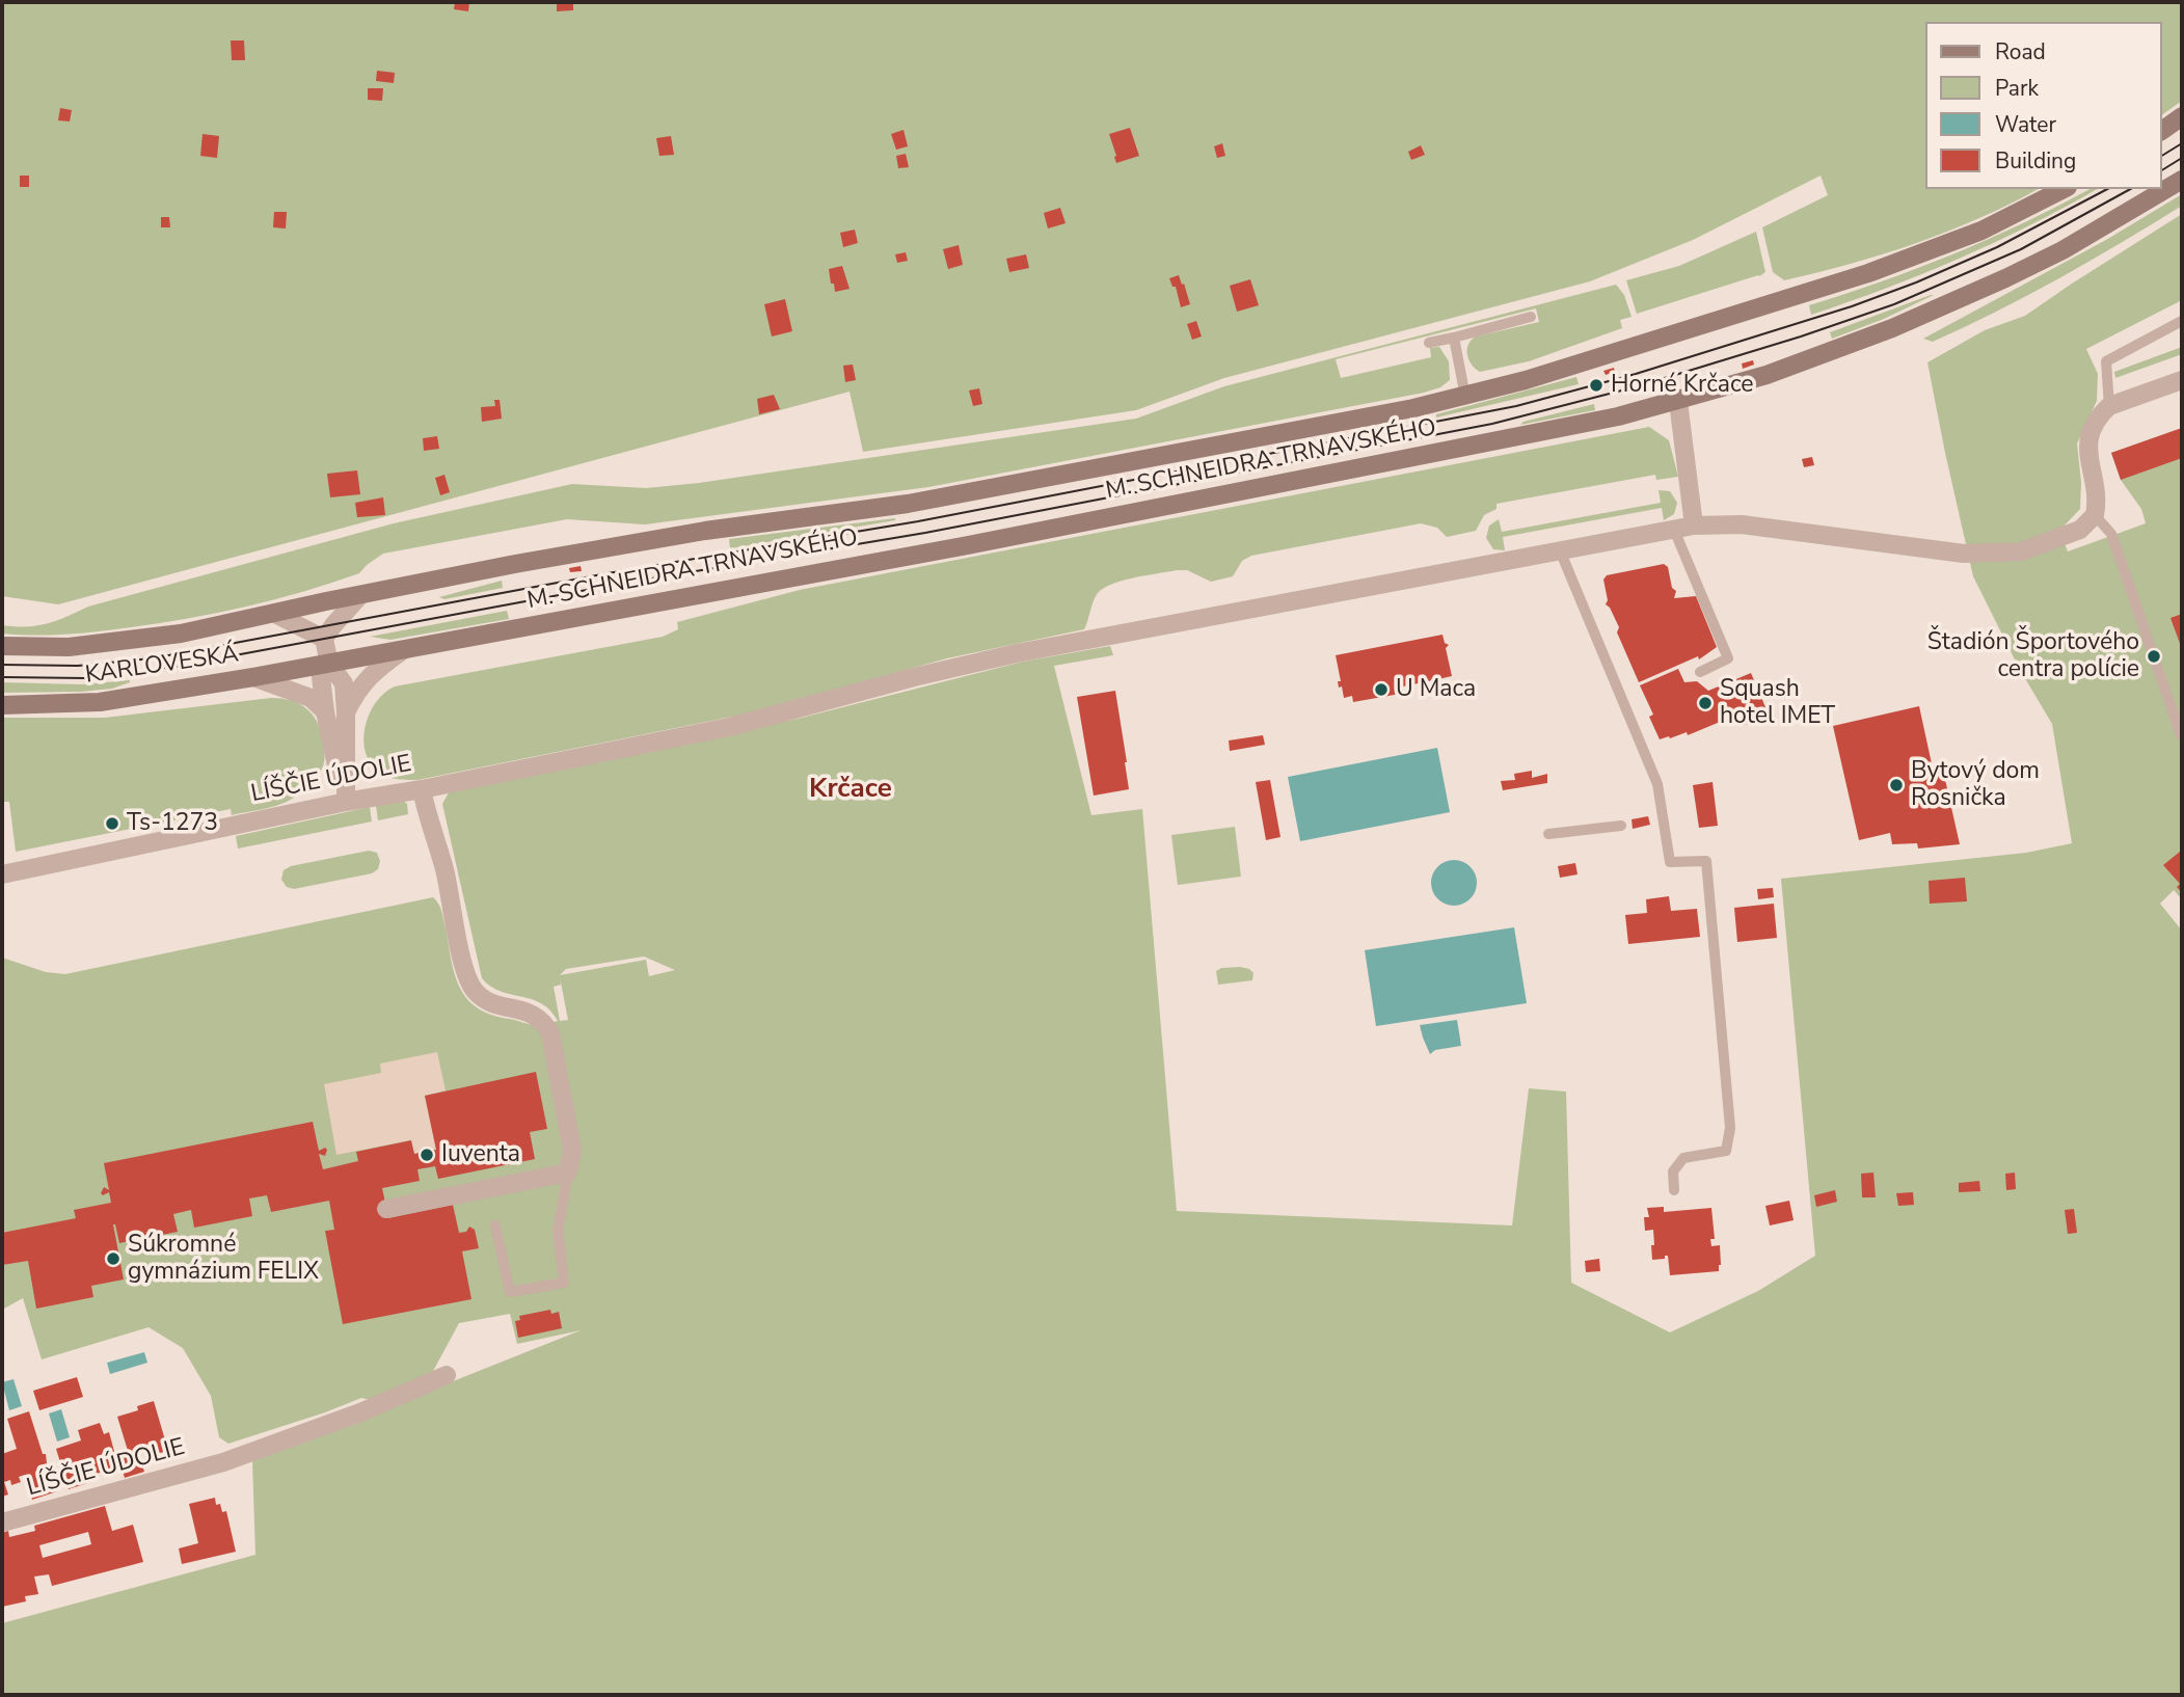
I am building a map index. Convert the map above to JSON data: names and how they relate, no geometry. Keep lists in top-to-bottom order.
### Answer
{
  "streets": {
    "main road": ["M. SCHNEIDRA TRNAVSKÉHO", "KARLOVESKÁ"],
    "street": ["LÍŠČIE ÚDOLIE"]
  },
  "crossings": [
    ["M. SCHNEIDRA TRNAVSKÉHO", "KARLOVESKÁ"]
  ],
  "districts": ["Krčace"],
  "places": [
    "Horné Krčace",
    "Štadión Športového centra polície",
    "U Maca",
    "Squash hotel IMET",
    "Bytový dom Rosnička",
    "Ts-1273",
    "Iuventa",
    "Súkromné gymnázium FELIX"
  ],
  "legend": [
    "Road",
    "Park",
    "Water",
    "Building"
  ]
}
